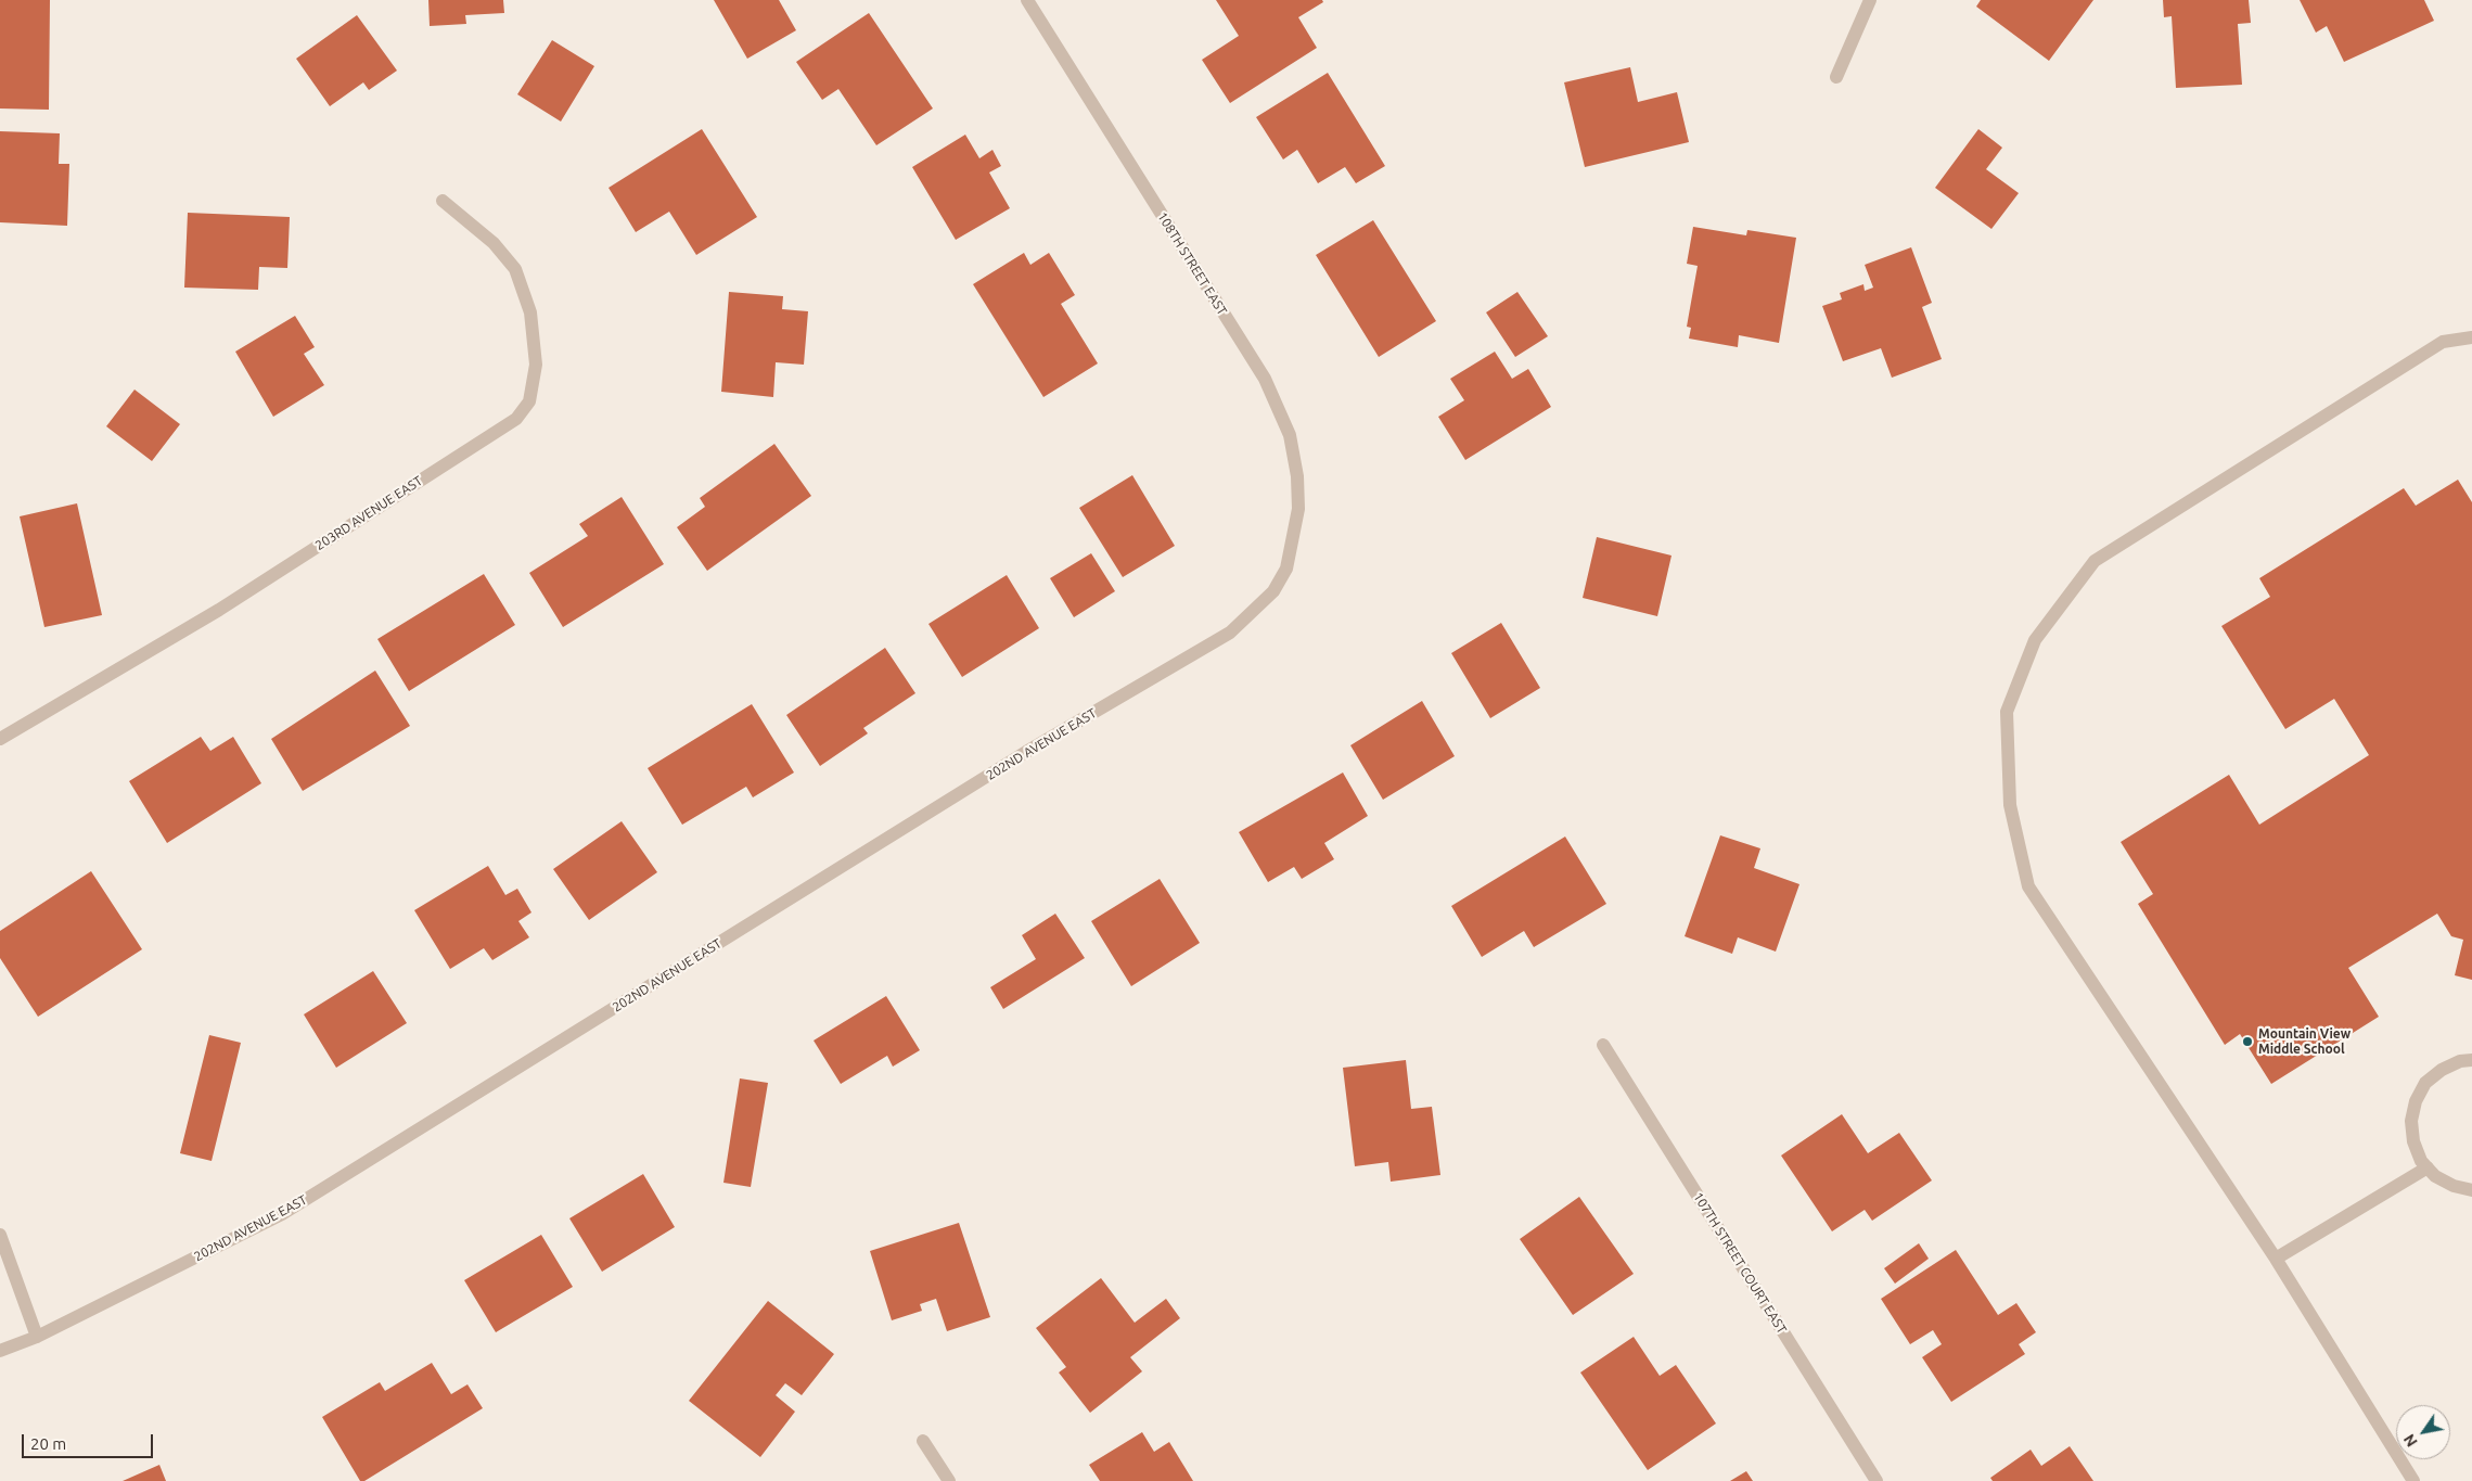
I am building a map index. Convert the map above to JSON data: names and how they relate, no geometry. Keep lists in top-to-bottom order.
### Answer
{
  "streets": {
    "street": [
      "108TH STREET EAST",
      "203RD AVENUE EAST",
      "202ND AVENUE EAST",
      "107TH STREET COURT EAST"
    ]
  },
  "crossings": [
    ["108TH STREET EAST", "202ND AVENUE EAST"]
  ],
  "places": ["Mountain View Middle School"],
  "scale_bar": "20 m",
  "north": "bottom left"
}
